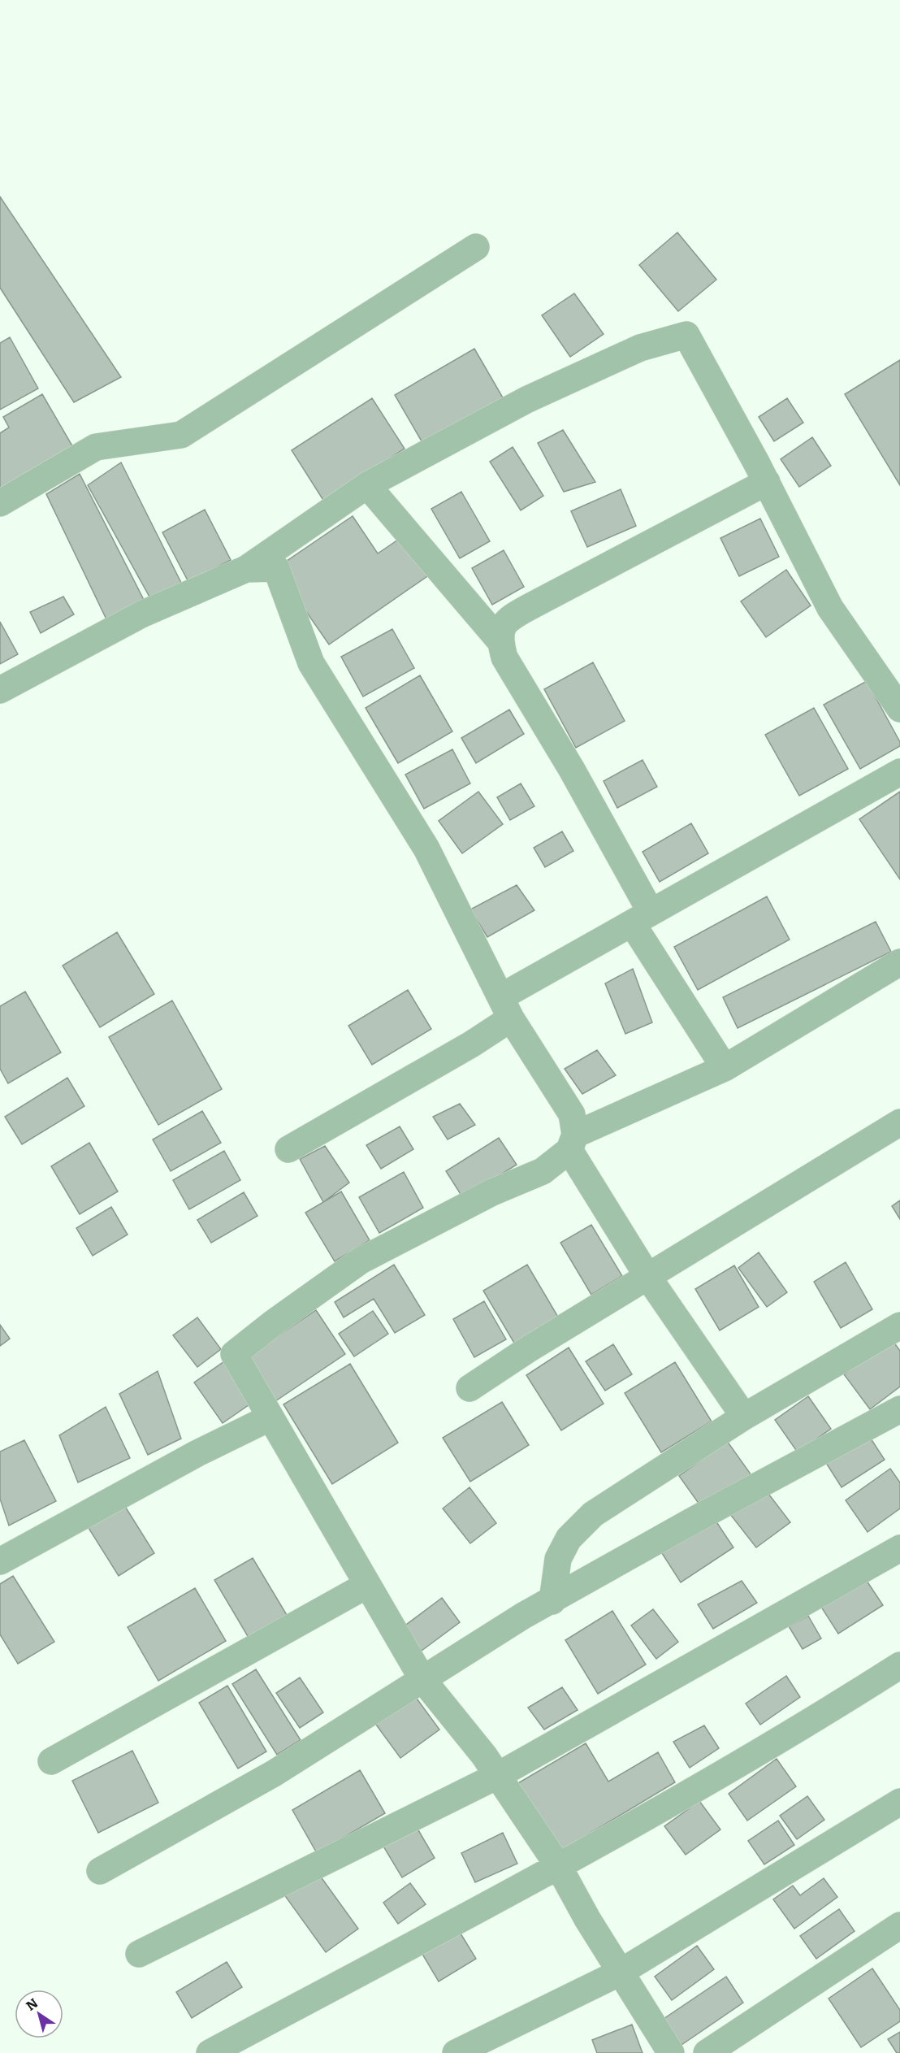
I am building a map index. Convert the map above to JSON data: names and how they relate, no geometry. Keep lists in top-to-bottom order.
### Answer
{
  "north": "top left"
}
